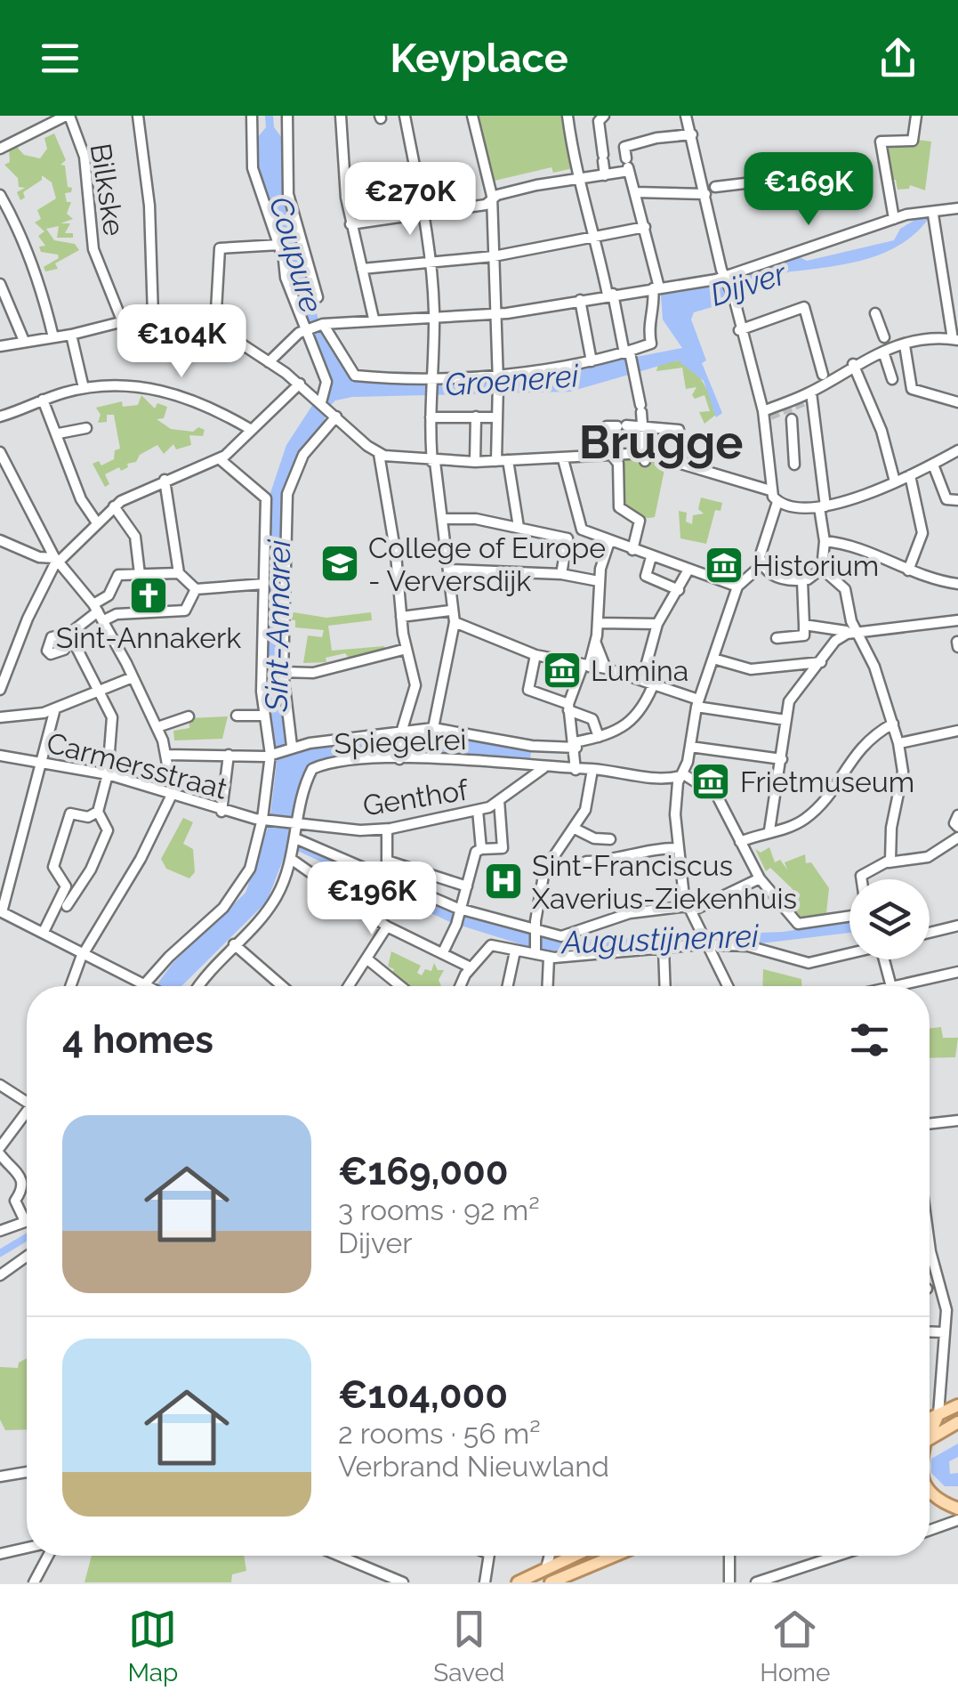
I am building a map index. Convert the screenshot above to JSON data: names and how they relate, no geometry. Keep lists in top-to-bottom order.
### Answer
{
  "streets": {
    "street": [
      "Bilkske",
      "Spiegelrei",
      "Carmersstraat",
      "Genthof"
    ]
  },
  "crossings": [
    ["Spiegelrei", "Carmersstraat"],
    ["Spiegelrei", "Genthof"],
    ["Carmersstraat", "Genthof"]
  ],
  "districts": ["Brugge"],
  "water": [
    "Coupure",
    "Dijver",
    "Groenerei",
    "Sint-Annarei",
    "Augustijnenrei"
  ],
  "places": {
    "school or university": ["College of Europe - Verversdijk"],
    "museum": ["Historium", "Lumina", "Frietmuseum"],
    "church": ["Sint-Annakerk"],
    "hospital": ["Sint-Franciscus Xaverius-Ziekenhuis"]
  },
  "page": {
    "header": "Keyplace",
    "price": [
      "€169K",
      "€270K",
      "€104K",
      "€196K"
    ],
    "heading": "4 homes",
    "list": [
      {
        "name": "€169,000",
        "note": "3 rooms · 92 m² · Dijver"
      },
      {
        "name": "€104,000",
        "note": "2 rooms · 56 m² · Verbrand Nieuwland"
      }
    ],
    "tabs": ["Map", "Saved", "Home"]
  }
}
